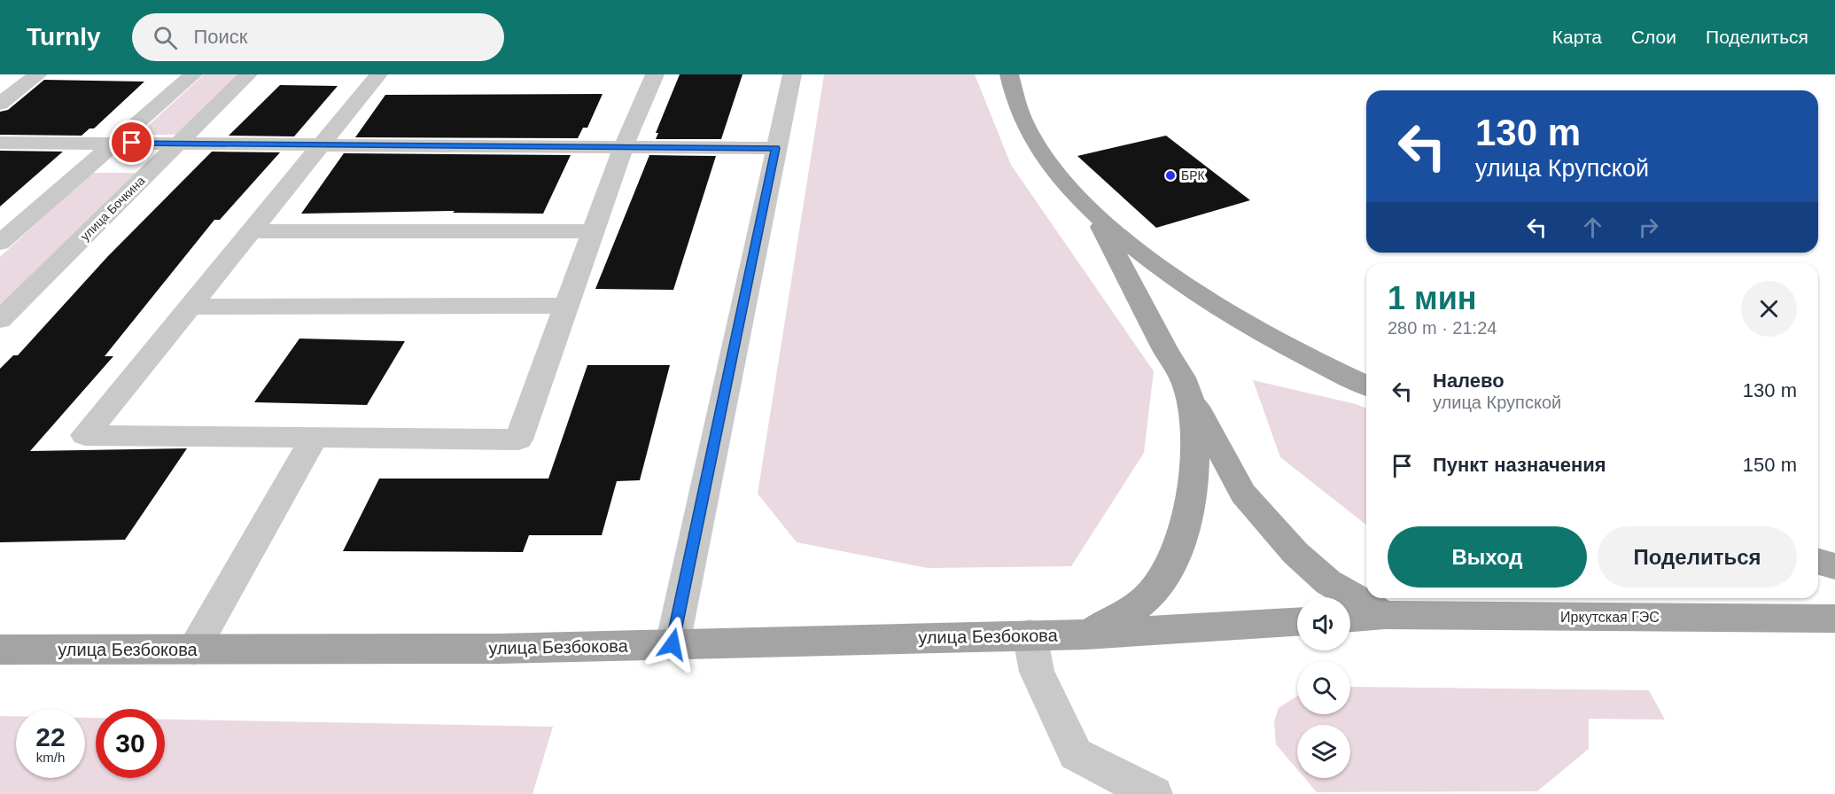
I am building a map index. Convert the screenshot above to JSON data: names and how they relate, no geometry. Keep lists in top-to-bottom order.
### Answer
{
  "streets": {
    "main road": ["Иркутская ГЭС", "улица Безбокова"],
    "street": ["улица Бочкина"]
  },
  "places": ["БРК"],
  "page": {
    "header": "Turnly",
    "search": "Поиск",
    "nav": ["Карта", "Слои", "Поделиться"],
    "turn": ["130 m", "улица Крупской"],
    "heading": ["1 мин", "280 m · 21:24"],
    "list": [
      {
        "name": "Налево",
        "note": "улица Крупской",
        "value": "130 m"
      },
      {
        "name": "Пункт назначения",
        "value": "150 m"
      }
    ],
    "buttons": ["Выход", "Поделиться"],
    "speed": "22 km/h",
    "limit": "30"
  }
}
